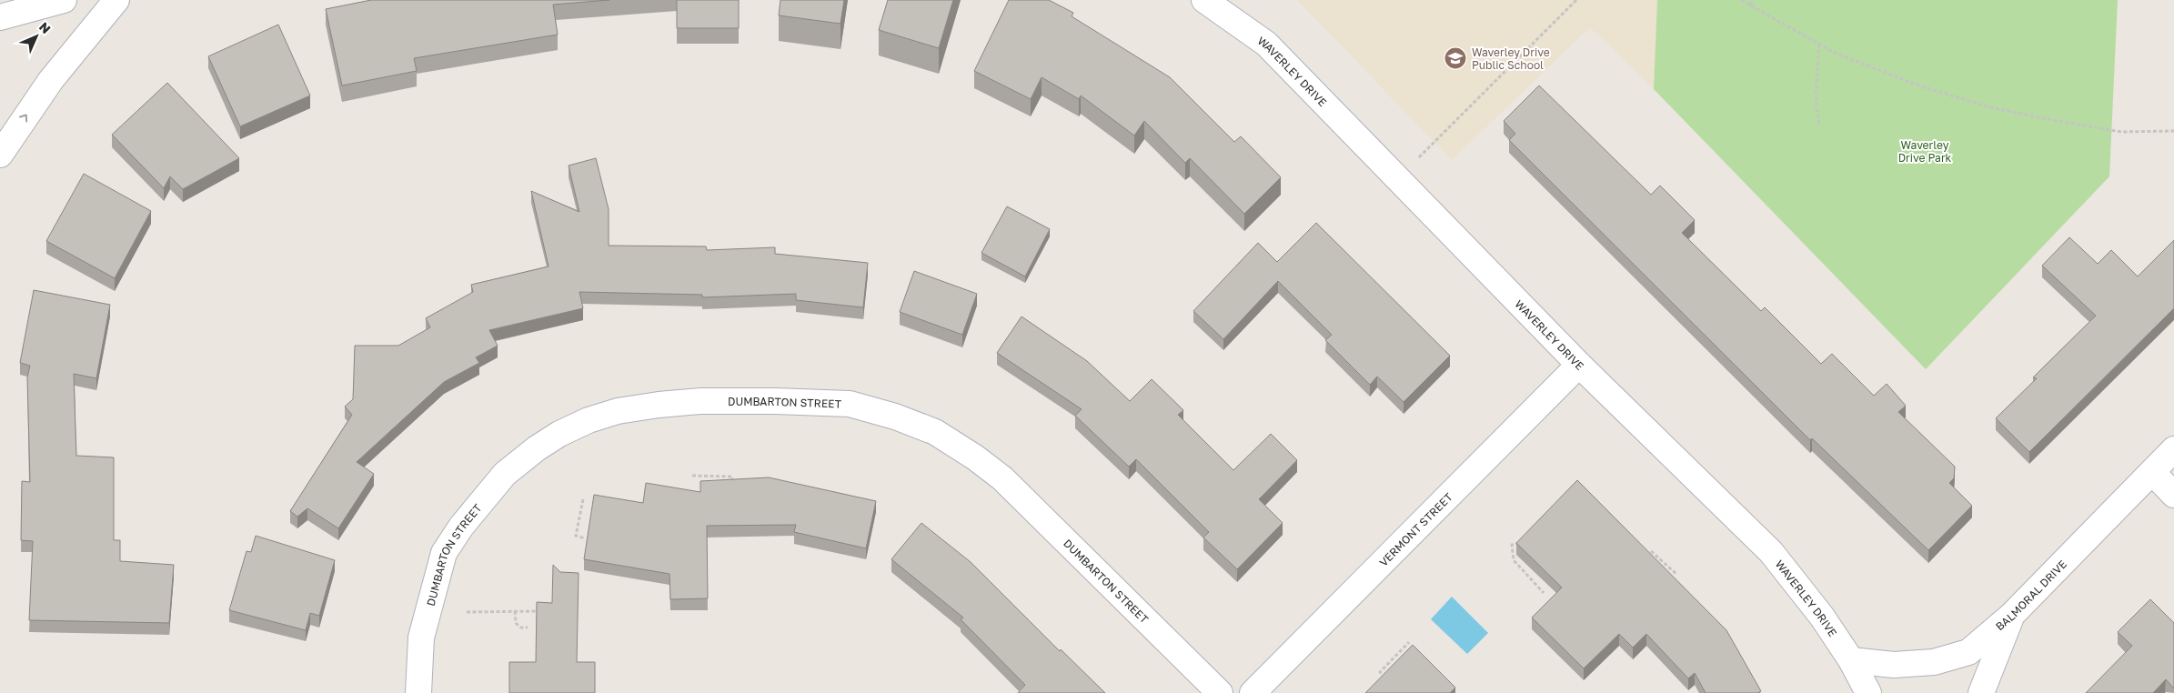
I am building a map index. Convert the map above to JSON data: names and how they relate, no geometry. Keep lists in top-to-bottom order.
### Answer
{
  "streets": {
    "street": [
      "WAVERLEY DRIVE",
      "DUMBARTON STREET",
      "VERMONT STREET",
      "BALMORAL DRIVE"
    ]
  },
  "crossings": [
    ["WAVERLEY DRIVE", "VERMONT STREET"],
    ["WAVERLEY DRIVE", "BALMORAL DRIVE"]
  ],
  "parks": ["Waverley Drive Park"],
  "places": {
    "school or university": ["Waverley Drive Public School"]
  },
  "north": "top right"
}
